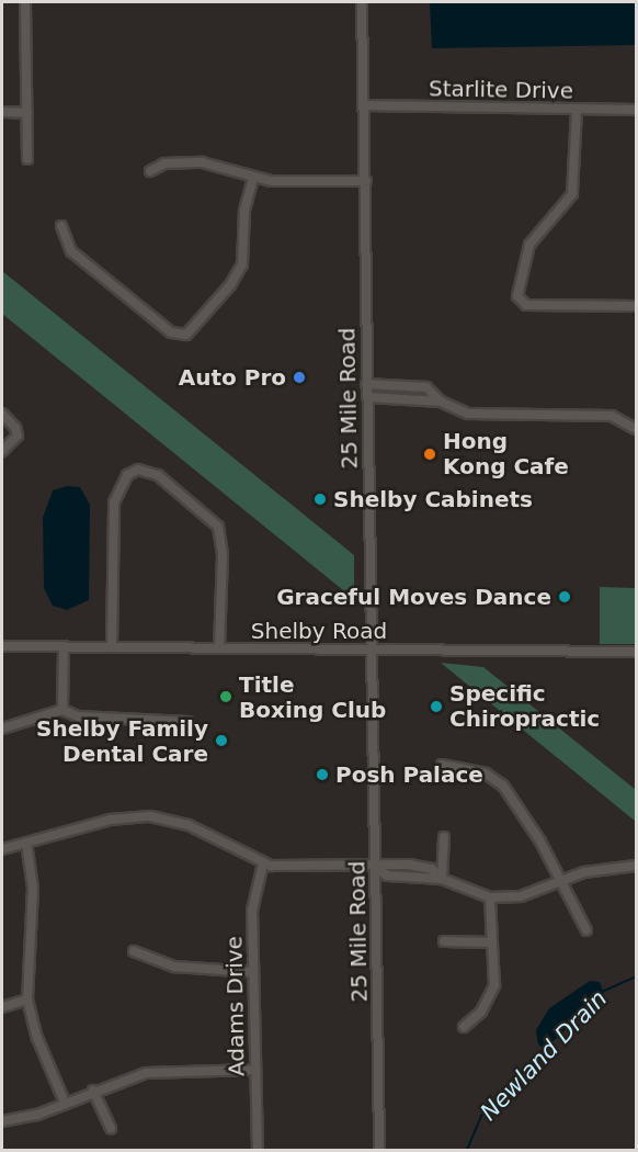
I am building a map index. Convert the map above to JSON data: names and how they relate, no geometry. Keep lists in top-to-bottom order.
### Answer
{
  "streets": {
    "street": [
      "Starlite Drive",
      "25 Mile Road",
      "Shelby Road",
      "Adams Drive"
    ]
  },
  "crossings": [
    ["Starlite Drive", "25 Mile Road"],
    ["25 Mile Road", "Shelby Road"]
  ],
  "water": ["Newland Drain"],
  "places": [
    "Auto Pro",
    "Hong Kong Cafe",
    "Shelby Cabinets",
    "Graceful Moves Dance",
    "Title Boxing Club",
    "Specific Chiropractic",
    "Shelby Family Dental Care",
    "Posh Palace"
  ]
}
